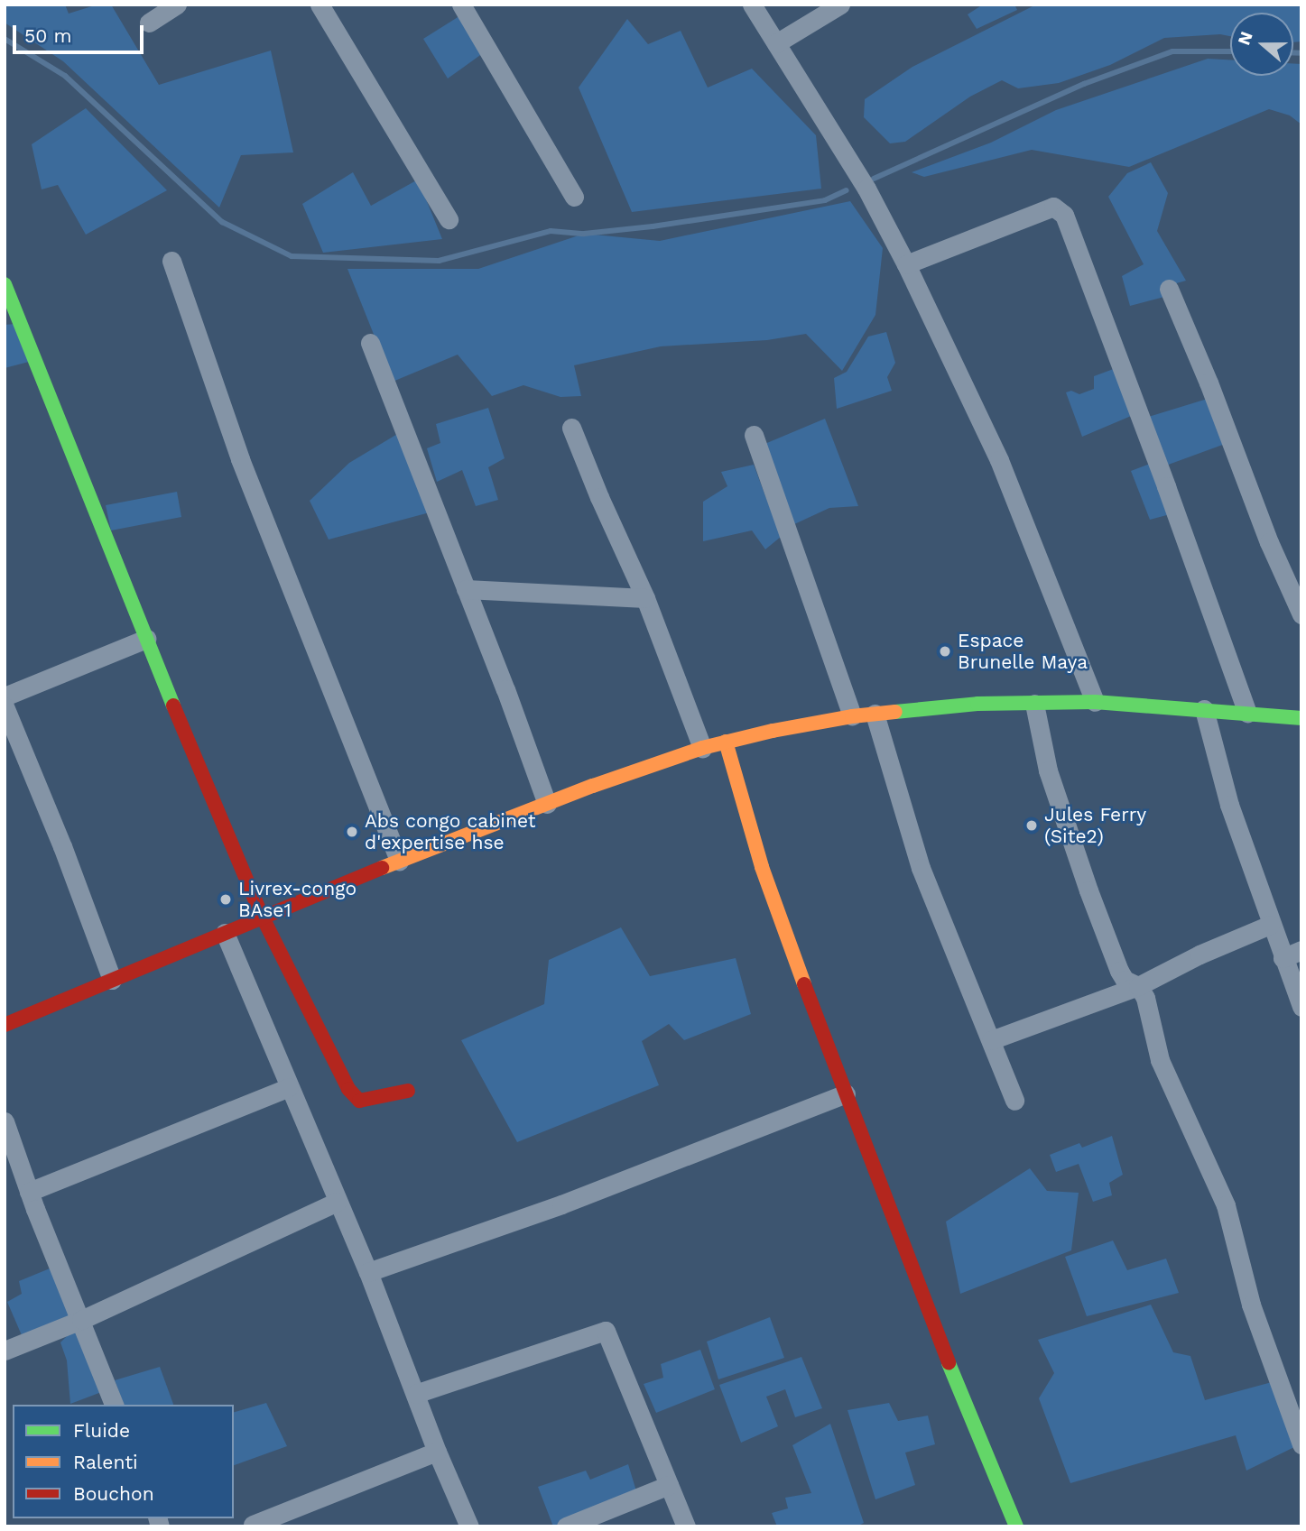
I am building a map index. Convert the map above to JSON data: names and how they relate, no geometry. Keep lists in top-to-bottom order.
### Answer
{
  "places": [
    "Espace Brunelle Maya",
    "Jules Ferry (Site2)",
    "Abs congo cabinet d'expertise hse",
    "Livrex-congo BAse1"
  ],
  "legend": ["Fluide", "Ralenti", "Bouchon"],
  "scale_bar": "50 m",
  "north": "left"
}
